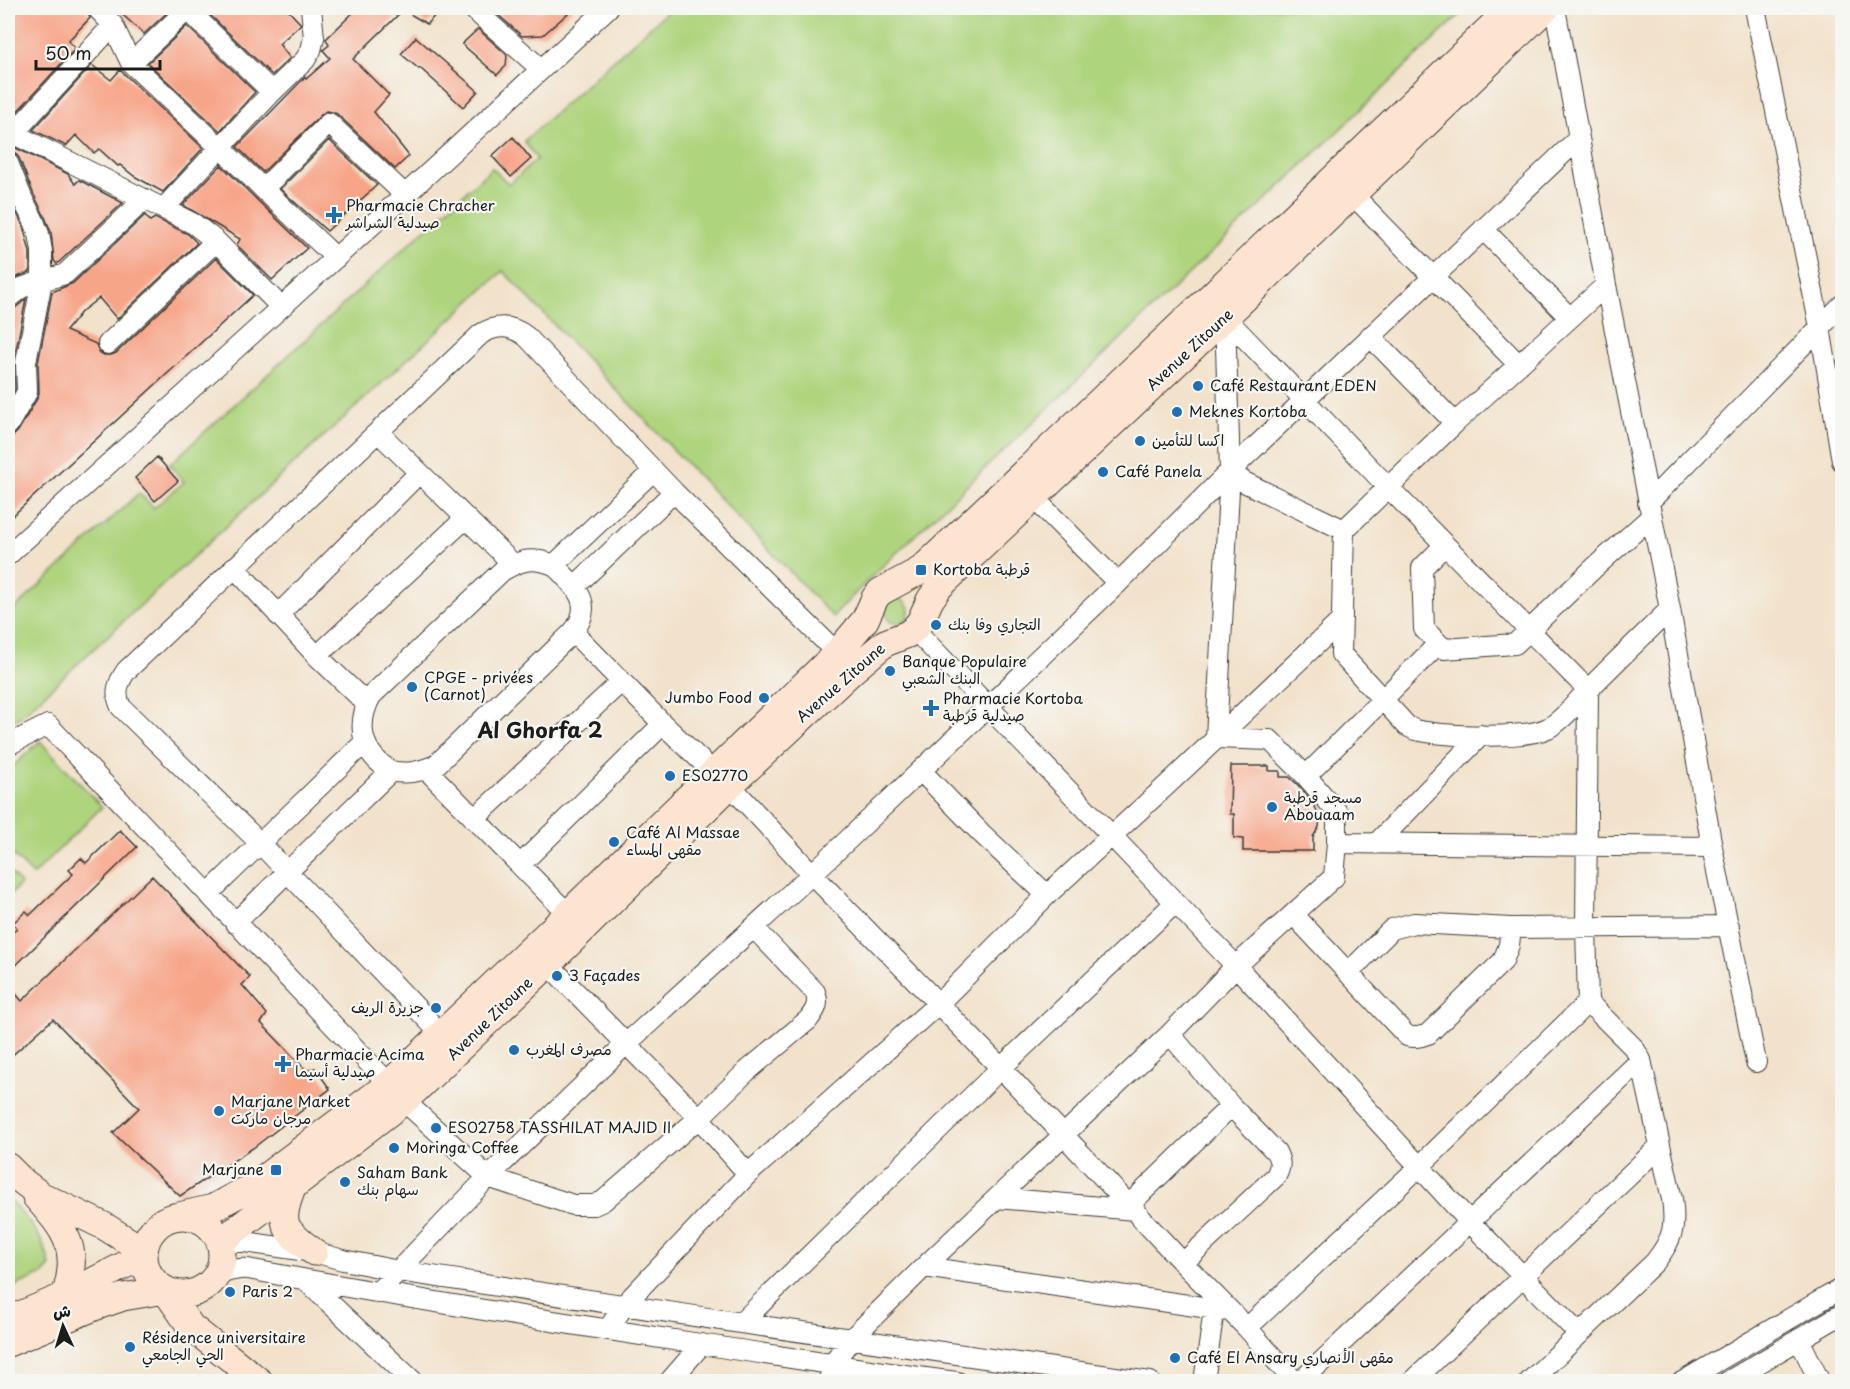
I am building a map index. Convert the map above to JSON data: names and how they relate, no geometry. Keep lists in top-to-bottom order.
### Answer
{
  "streets": {
    "main road": ["Avenue Zitoune"]
  },
  "districts": ["Al Ghorfa 2"],
  "places": {
    "health": ["Pharmacie Chracher صيدلية الشراشر", "Pharmacie Kortoba صيدلية قرطبة", "Pharmacie Acima صيدلية أسيما"],
    "other": [
      "Café Restaurant EDEN",
      "Meknes Kortoba",
      "اكسا للتأمين",
      "Café Panela",
      "التجاري وفا بنك",
      "Banque Populaire البنك الشعبي",
      "CPGE - privées (Carnot)",
      "Jumbo Food",
      "ES02770",
      "مسجد قرطبة Abouaam",
      "Café Al Massae مقهى المساء",
      "3 Façades",
      "جزيرة الريف",
      "مصرف المغرب",
      "Marjane Market مرجان ماركت",
      "ES02758 TASSHILAT MAJID II",
      "Moringa Coffee",
      "Saham Bank سهام بنك",
      "Paris 2",
      "Résidence universitaire الحي الجامعي",
      "Café El Ansary مقهى الأنصاري"
    ],
    "transit": ["Kortoba قرطبة", "Marjane"]
  },
  "scale_bar": "50 m",
  "north": "top"
}
